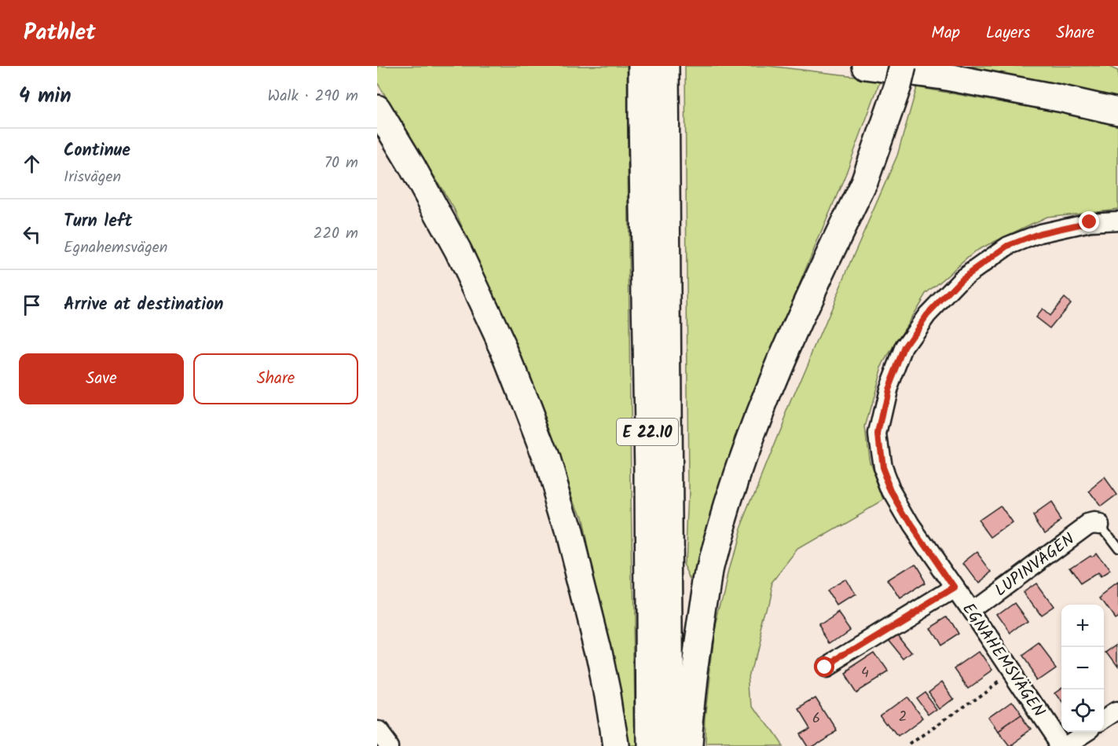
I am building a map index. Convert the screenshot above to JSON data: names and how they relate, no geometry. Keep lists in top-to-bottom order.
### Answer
{
  "streets": {
    "highway": ["E 22.10"],
    "street": ["LUPINVÄGEN", "EGNAHEMSVÄGEN"]
  },
  "crossings": [
    ["LUPINVÄGEN", "EGNAHEMSVÄGEN"]
  ],
  "house_numbers": ["4", "2", "6"],
  "page": {
    "header": "Pathlet",
    "nav": ["Map", "Layers", "Share"],
    "heading": ["4 min", "Walk · 290 m"],
    "list": [
      ["Continue", "Irisvägen", "70 m"],
      ["Turn left", "Egnahemsvägen", "220 m"],
      "Arrive at destination"
    ],
    "buttons": ["Save", "Share"],
    "map_buttons": ["+", "−"]
  }
}
